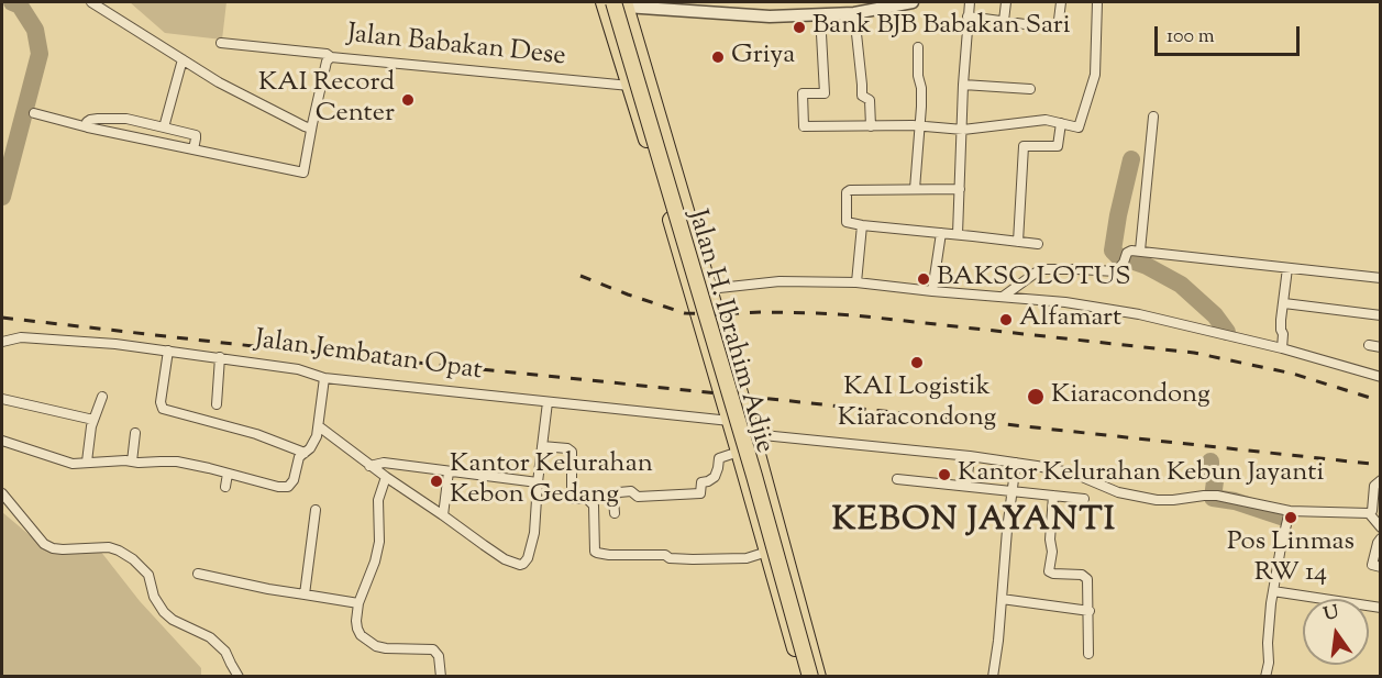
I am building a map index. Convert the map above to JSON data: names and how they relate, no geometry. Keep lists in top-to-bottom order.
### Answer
{
  "streets": {
    "main road": ["Jalan H. Ibrahim Adjie"],
    "street": ["Jalan Babakan Dese", "Jalan Jembatan Opat"]
  },
  "crossings": [
    ["Jalan Babakan Dese", "Jalan H. Ibrahim Adjie"],
    ["Jalan H. Ibrahim Adjie", "Jalan Jembatan Opat"]
  ],
  "districts": ["KEBON JAYANTI"],
  "places": [
    "Bank BJB Babakan Sari",
    "Griya",
    "KAI Record Center",
    "BAKSO LOTUS",
    "Alfamart",
    "KAI Logistik Kiaracondong",
    "Kiaracondong",
    "Kantor Kelurahan Kebun Jayanti",
    "Kantor Kelurahan Kebon Gedang",
    "Pos Linmas RW 14"
  ],
  "scale_bar": "100 m",
  "north": "top"
}
